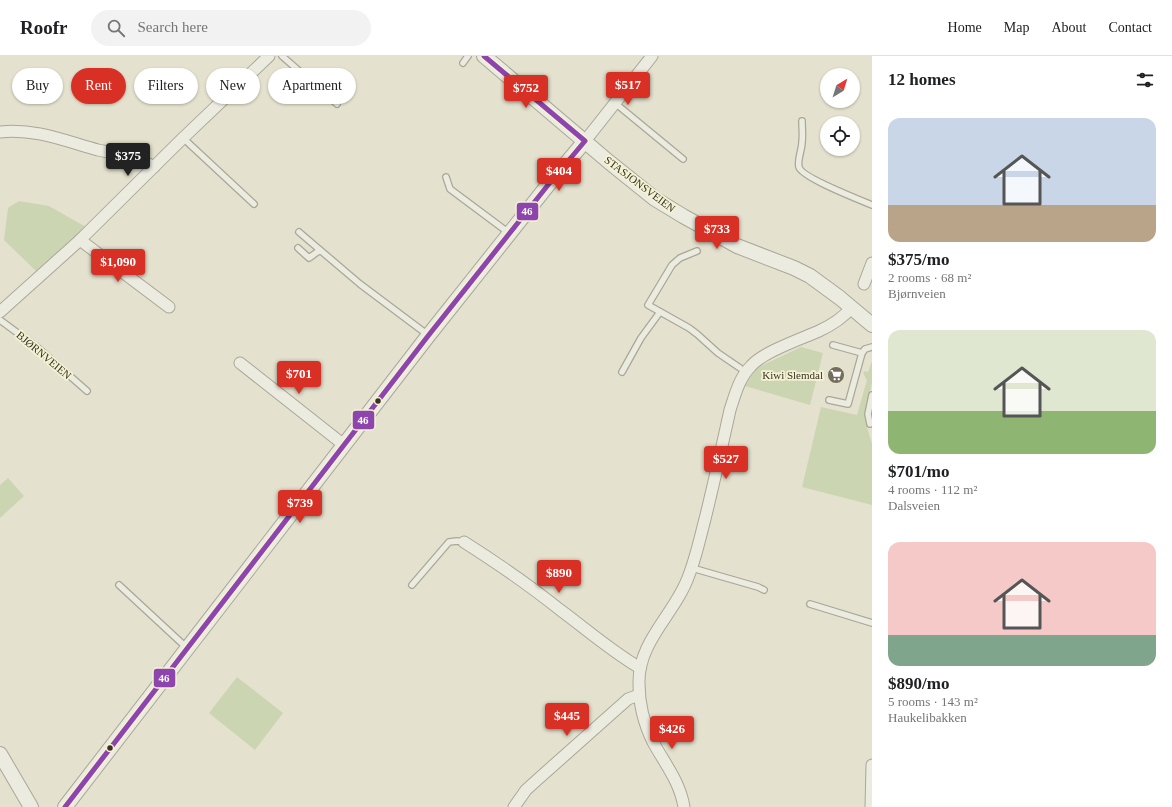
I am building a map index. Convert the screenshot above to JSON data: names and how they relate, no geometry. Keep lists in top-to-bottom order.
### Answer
{
  "streets": {
    "street": ["STASJONSVEIEN"],
    "lane": ["BJØRNVEIEN"]
  },
  "places": {
    "supermarket": ["Kiwi Slemdal"]
  },
  "lines": ["transit line 46"],
  "north": "top right",
  "page": {
    "header": "Roofr",
    "search": "Search here",
    "nav": [
      "Home",
      "Map",
      "About",
      "Contact"
    ],
    "heading": "12 homes",
    "chip": [
      "Buy",
      "Rent",
      "Filters",
      "New",
      "Apartment"
    ],
    "price": [
      "$517",
      "$752",
      "$375",
      "$404",
      "$733",
      "$1,090",
      "$701",
      "$527",
      "$739",
      "$890",
      "$445",
      "$426"
    ],
    "list": [
      {
        "name": "$375/mo",
        "note": "2 rooms · 68 m² · Bjørnveien"
      },
      {
        "name": "$701/mo",
        "note": "4 rooms · 112 m² · Dalsveien"
      },
      {
        "name": "$890/mo",
        "note": "5 rooms · 143 m² · Haukelibakken"
      }
    ]
  }
}
